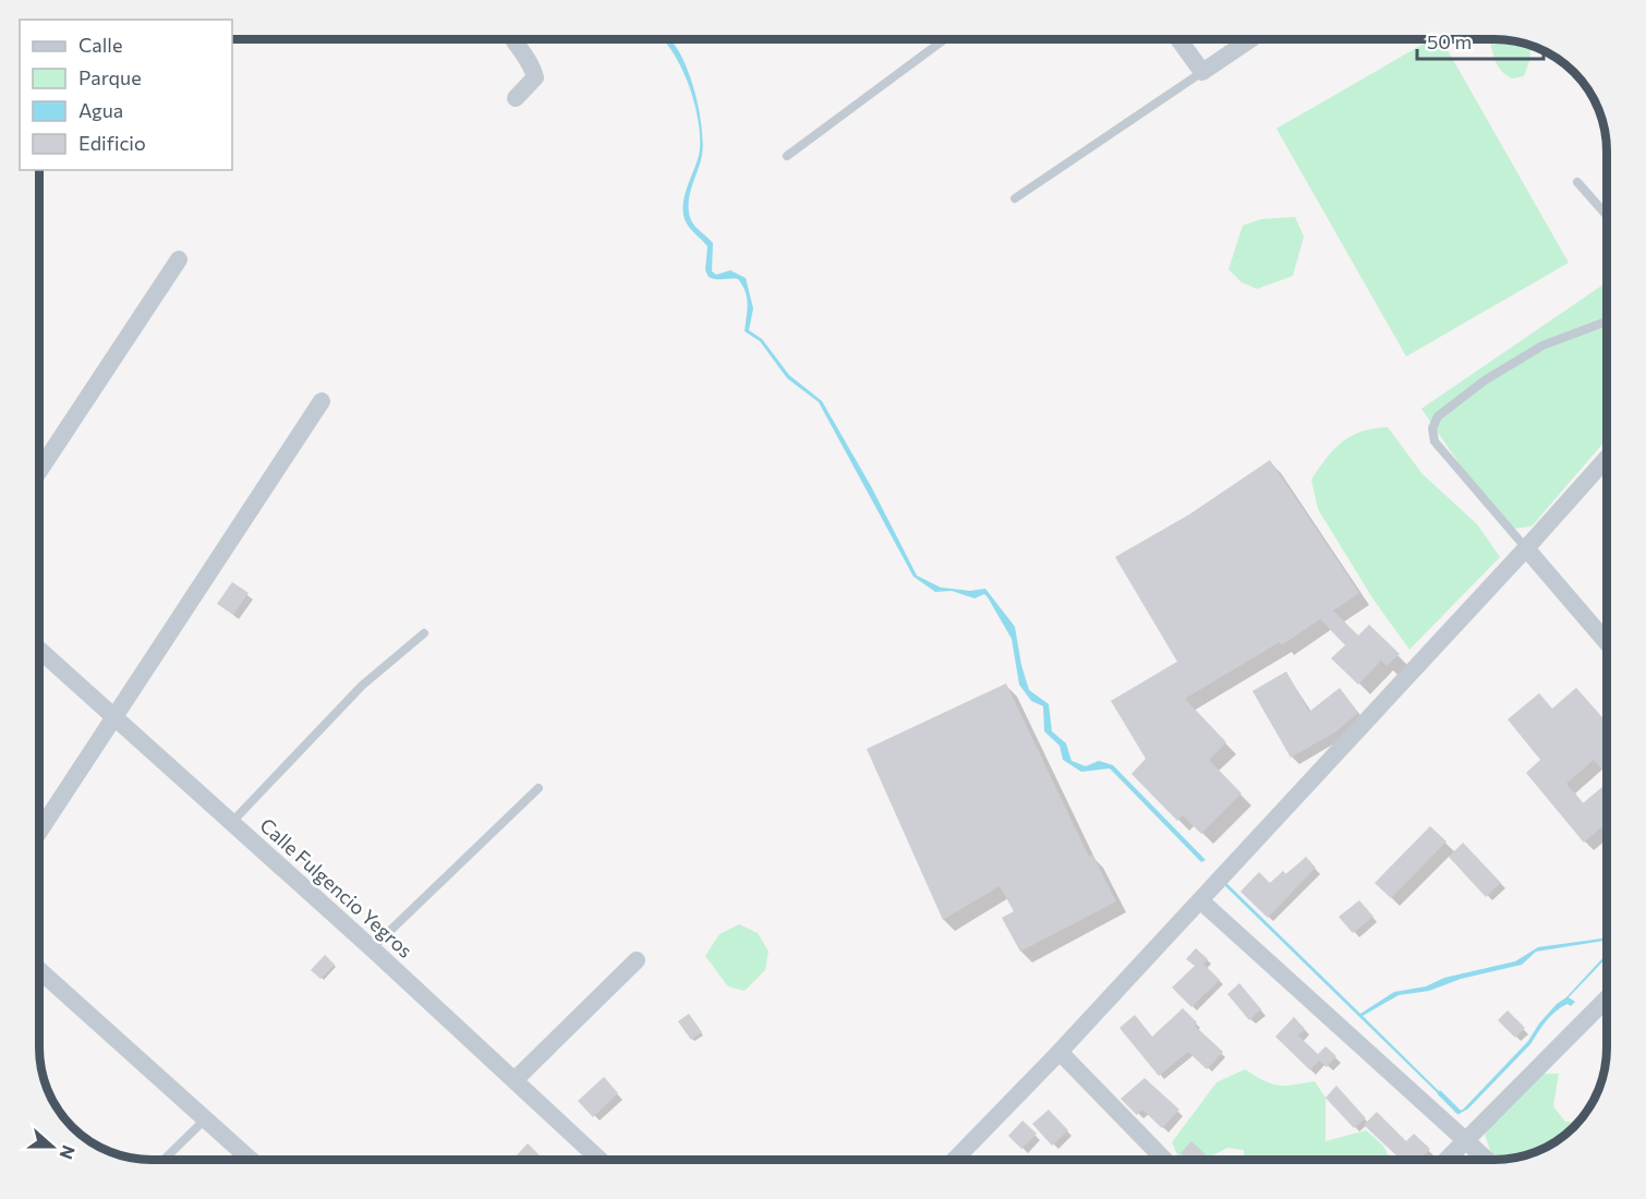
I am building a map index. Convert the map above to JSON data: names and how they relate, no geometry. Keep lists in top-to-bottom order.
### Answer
{
  "streets": {
    "street": ["Calle Fulgencio Yegros"]
  },
  "legend": [
    "Calle",
    "Parque",
    "Agua",
    "Edificio"
  ],
  "scale_bar": "50 m",
  "north": "right"
}
